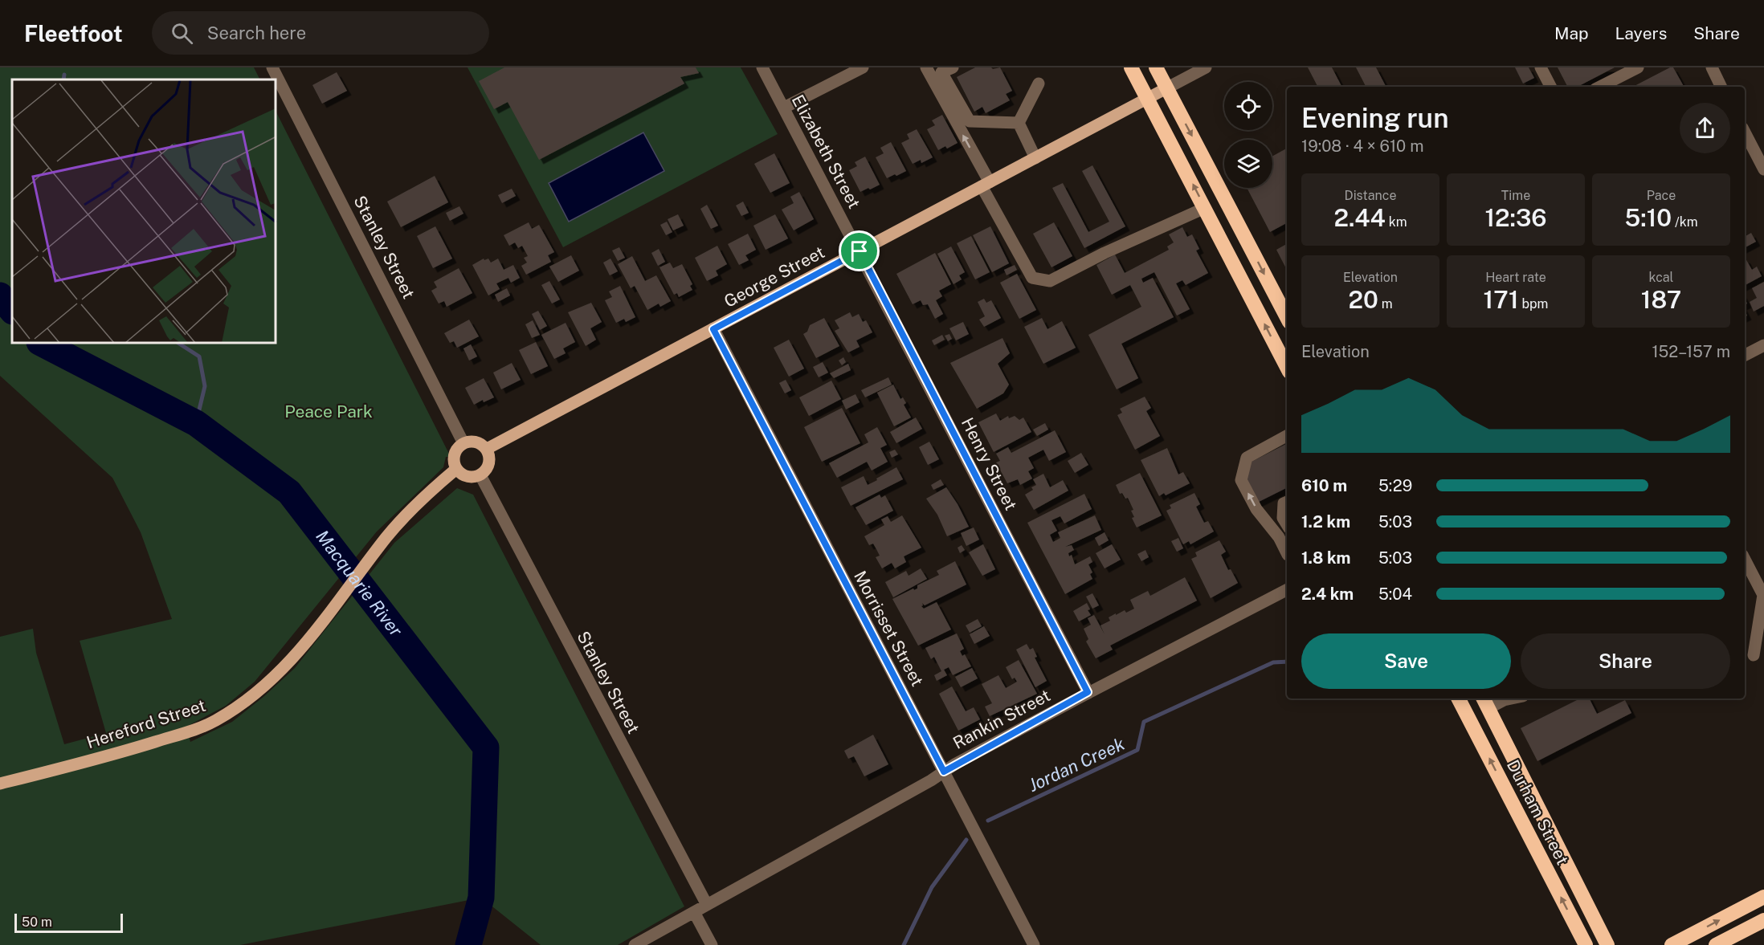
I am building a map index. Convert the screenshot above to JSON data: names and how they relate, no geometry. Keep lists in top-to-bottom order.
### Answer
{
  "streets": {
    "highway": ["Durham Street"],
    "main road": ["George Street", "Hereford Street"],
    "street": [
      "Elizabeth Street",
      "Stanley Street",
      "Henry Street",
      "Morrisset Street",
      "Rankin Street"
    ]
  },
  "crossings": [
    ["Elizabeth Street", "George Street"],
    ["Elizabeth Street", "Henry Street"],
    ["Stanley Street", "George Street"],
    ["Stanley Street", "Rankin Street"],
    ["Stanley Street", "Hereford Street"],
    ["George Street", "Henry Street"],
    ["George Street", "Morrisset Street"],
    ["George Street", "Hereford Street"],
    ["Henry Street", "Rankin Street"],
    ["Morrisset Street", "Rankin Street"]
  ],
  "water": ["Macquarie River", "Jordan Creek"],
  "parks": ["Peace Park"],
  "scale_bar": "50 m",
  "page": {
    "header": "Fleetfoot",
    "search": "Search here",
    "nav": ["Map", "Layers", "Share"],
    "heading": ["Evening run", "19:08 · 4 × 610 m"],
    "stats": [
      ["Distance", "2.44 km"],
      ["Time", "12:36"],
      ["Pace", "5:10 /km"],
      ["Elevation", "20 m"],
      ["Heart rate", "171 bpm"],
      ["kcal", "187"]
    ],
    "chart": ["Elevation", "152–157 m"],
    "list": [
      {
        "name": "610 m",
        "note": "5:29"
      },
      {
        "name": "1.2 km",
        "note": "5:03"
      },
      {
        "name": "1.8 km",
        "note": "5:03"
      },
      {
        "name": "2.4 km",
        "note": "5:04"
      }
    ],
    "buttons": ["Save", "Share"],
    "scale": "50 m"
  }
}
